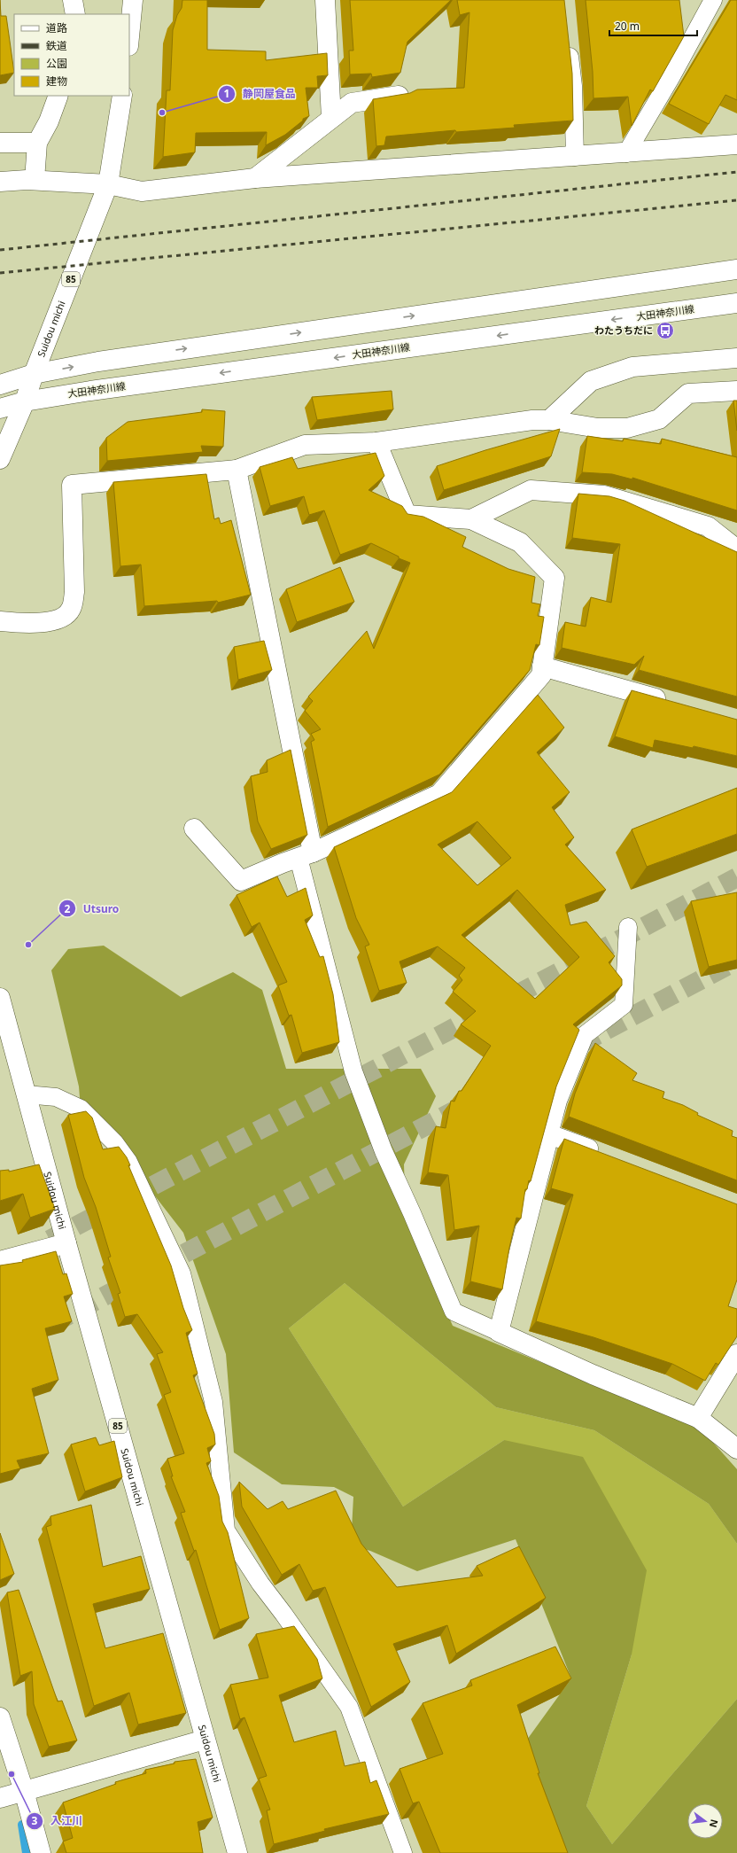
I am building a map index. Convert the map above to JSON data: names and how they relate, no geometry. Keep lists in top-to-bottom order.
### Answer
{
  "streets": {
    "street": ["85", "大田神奈川線", "Suidou michi"]
  },
  "crossings": [
    ["大田神奈川線", "Suidou michi"]
  ],
  "places": {
    "other": ["静岡屋食品", "Utsuro", "入江川"],
    "bus stop": ["わたうちだに"]
  },
  "legend": [
    "道路",
    "鉄道",
    "公園",
    "建物"
  ],
  "scale_bar": "20 m",
  "north": "right"
}
